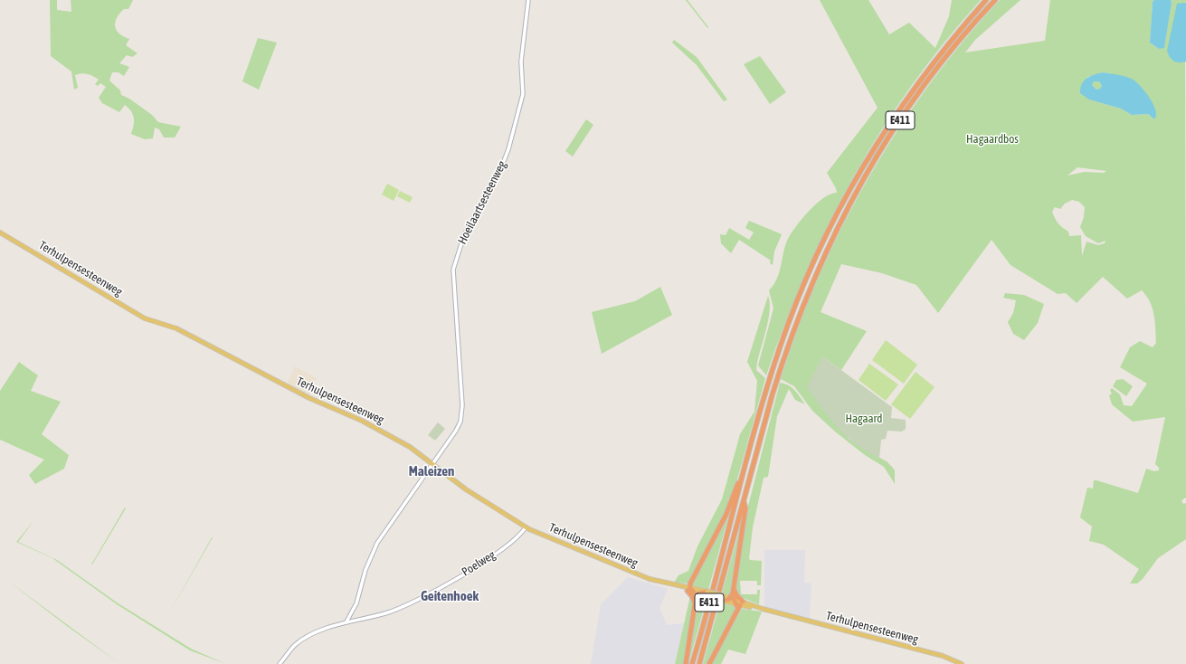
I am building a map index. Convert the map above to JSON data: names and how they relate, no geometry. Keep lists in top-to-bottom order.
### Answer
{
  "streets": {
    "highway": ["E411"],
    "main road": ["Terhulpensesteenweg"],
    "street": ["Hoeilaartsesteenweg", "Poelweg"]
  },
  "crossings": [
    ["Hoeilaartsesteenweg", "Terhulpensesteenweg"],
    ["Hoeilaartsesteenweg", "Poelweg"],
    ["Terhulpensesteenweg", "Poelweg"]
  ],
  "districts": ["Maleizen", "Geitenhoek"],
  "parks": ["Hagaardbos", "Hagaard"]
}
